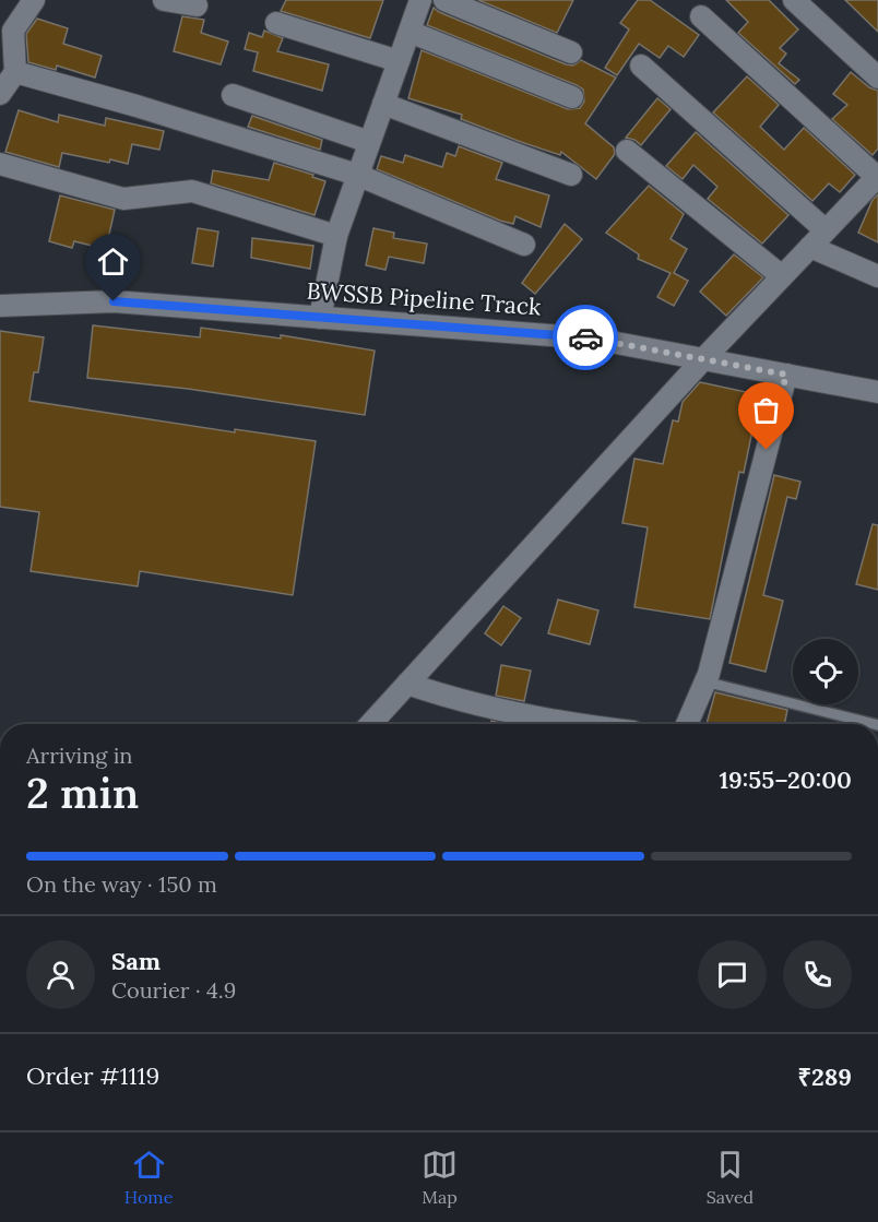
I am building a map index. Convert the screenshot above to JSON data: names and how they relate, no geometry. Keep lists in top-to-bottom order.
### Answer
{
  "streets": {
    "street": ["BWSSB Pipeline Track"]
  },
  "page": {
    "heading": ["2 min", "Arriving in", "19:55–20:00"],
    "panel": [
      "Sam",
      "Courier · 4.9",
      "Order #1119",
      "₹289"
    ],
    "bar": "On the way · 150 m",
    "tabs": ["Home", "Map", "Saved"]
  }
}
